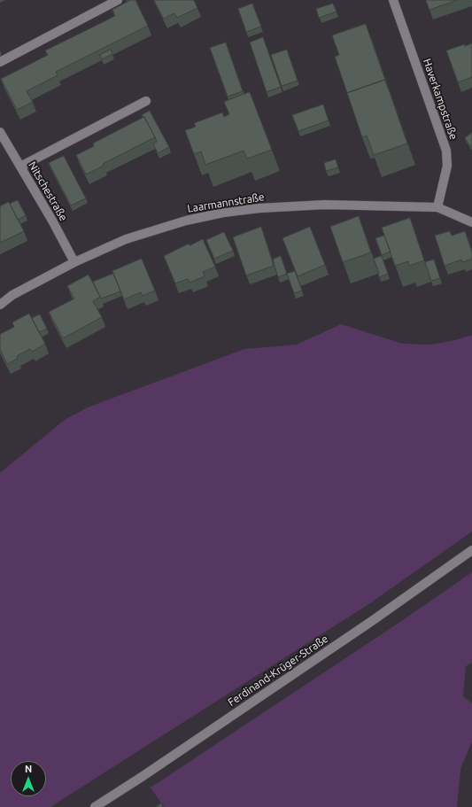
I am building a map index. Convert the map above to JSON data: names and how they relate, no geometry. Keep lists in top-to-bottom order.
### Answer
{
  "streets": {
    "street": [
      "Haverkampstraße",
      "Nitschestraße",
      "Laarmannstraße",
      "Ferdinand-Krüger-Straße"
    ]
  },
  "crossings": [
    ["Haverkampstraße", "Laarmannstraße"],
    ["Nitschestraße", "Laarmannstraße"]
  ],
  "north": "top"
}
